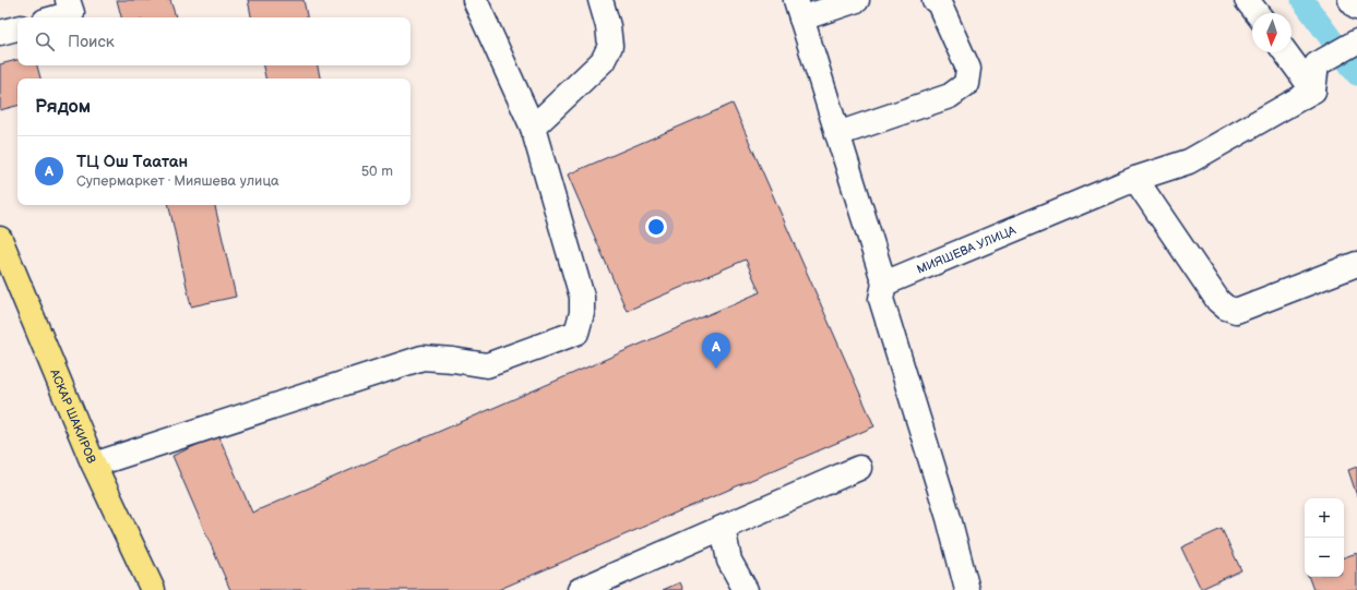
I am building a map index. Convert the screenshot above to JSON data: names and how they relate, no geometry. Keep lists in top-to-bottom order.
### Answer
{
  "streets": {
    "main road": ["АСКАР ШАКИРОВ"],
    "street": ["МИЯШЕВА УЛИЦА"]
  },
  "north": "bottom",
  "page": {
    "search": "Поиск",
    "heading": "Рядом",
    "list": [
      {
        "mark": "A",
        "name": "ТЦ Ош Таатан",
        "note": "Супермаркет · Мияшева улица",
        "value": "50 m"
      }
    ],
    "pins": "A",
    "map_buttons": ["+", "−"]
  }
}
